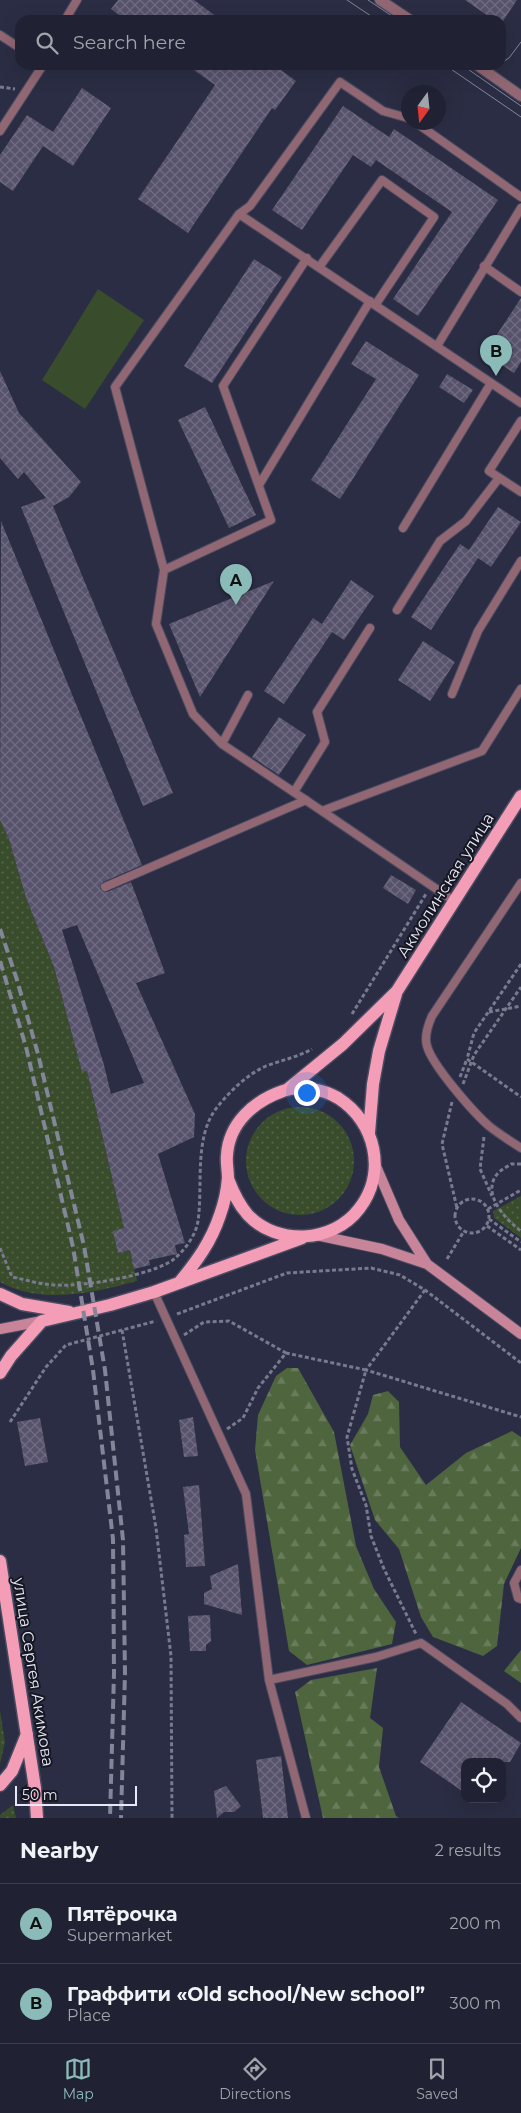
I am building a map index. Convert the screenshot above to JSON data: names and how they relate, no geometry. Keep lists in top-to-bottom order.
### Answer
{
  "streets": {
    "main road": ["Акмолинская улица", "улица Сергея Акимова"]
  },
  "scale_bar": "50 m",
  "north": "bottom",
  "page": {
    "search": "Search here",
    "pins": ["B", "A"],
    "scale": "50 m",
    "heading": ["Nearby", "2 results"],
    "list": [
      {
        "mark": "A",
        "name": "Пятёрочка",
        "note": "Supermarket",
        "value": "200 m"
      },
      {
        "mark": "B",
        "name": "Граффити «Old school/New school”",
        "note": "Place",
        "value": "300 m"
      }
    ],
    "nav": ["Map", "Directions", "Saved"]
  }
}
